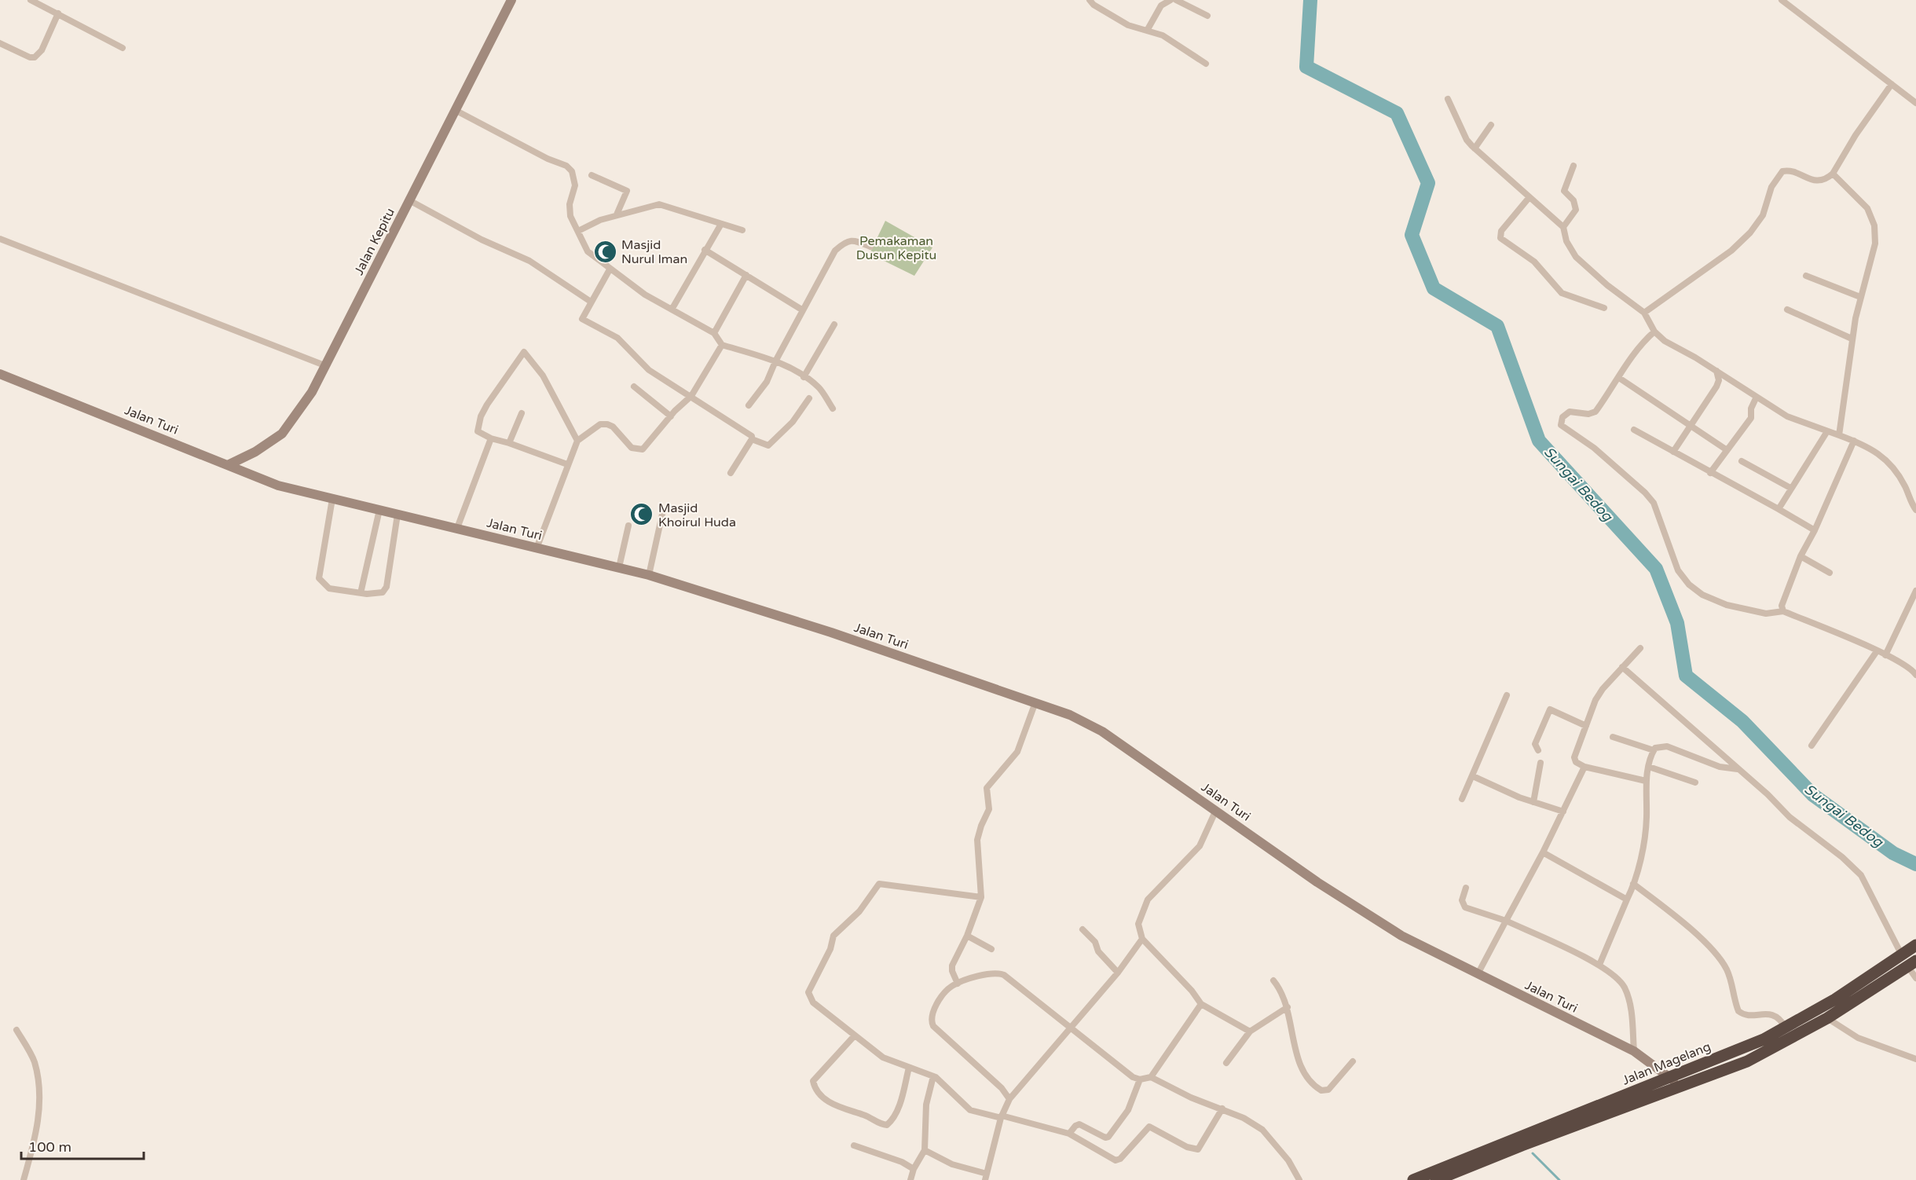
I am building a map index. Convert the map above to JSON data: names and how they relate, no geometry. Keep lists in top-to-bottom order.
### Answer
{
  "streets": {
    "highway": ["Jalan Magelang"],
    "main road": ["Jalan Kepitu", "Jalan Turi"]
  },
  "crossings": [
    ["Jalan Kepitu", "Jalan Turi"],
    ["Jalan Turi", "Jalan Magelang"]
  ],
  "water": ["Sungai Bedog"],
  "parks": ["Pemakaman Dusun Kepitu"],
  "places": {
    "mosque": ["Masjid Nurul Iman", "Masjid Khoirul Huda"]
  },
  "scale_bar": "100 m"
}
